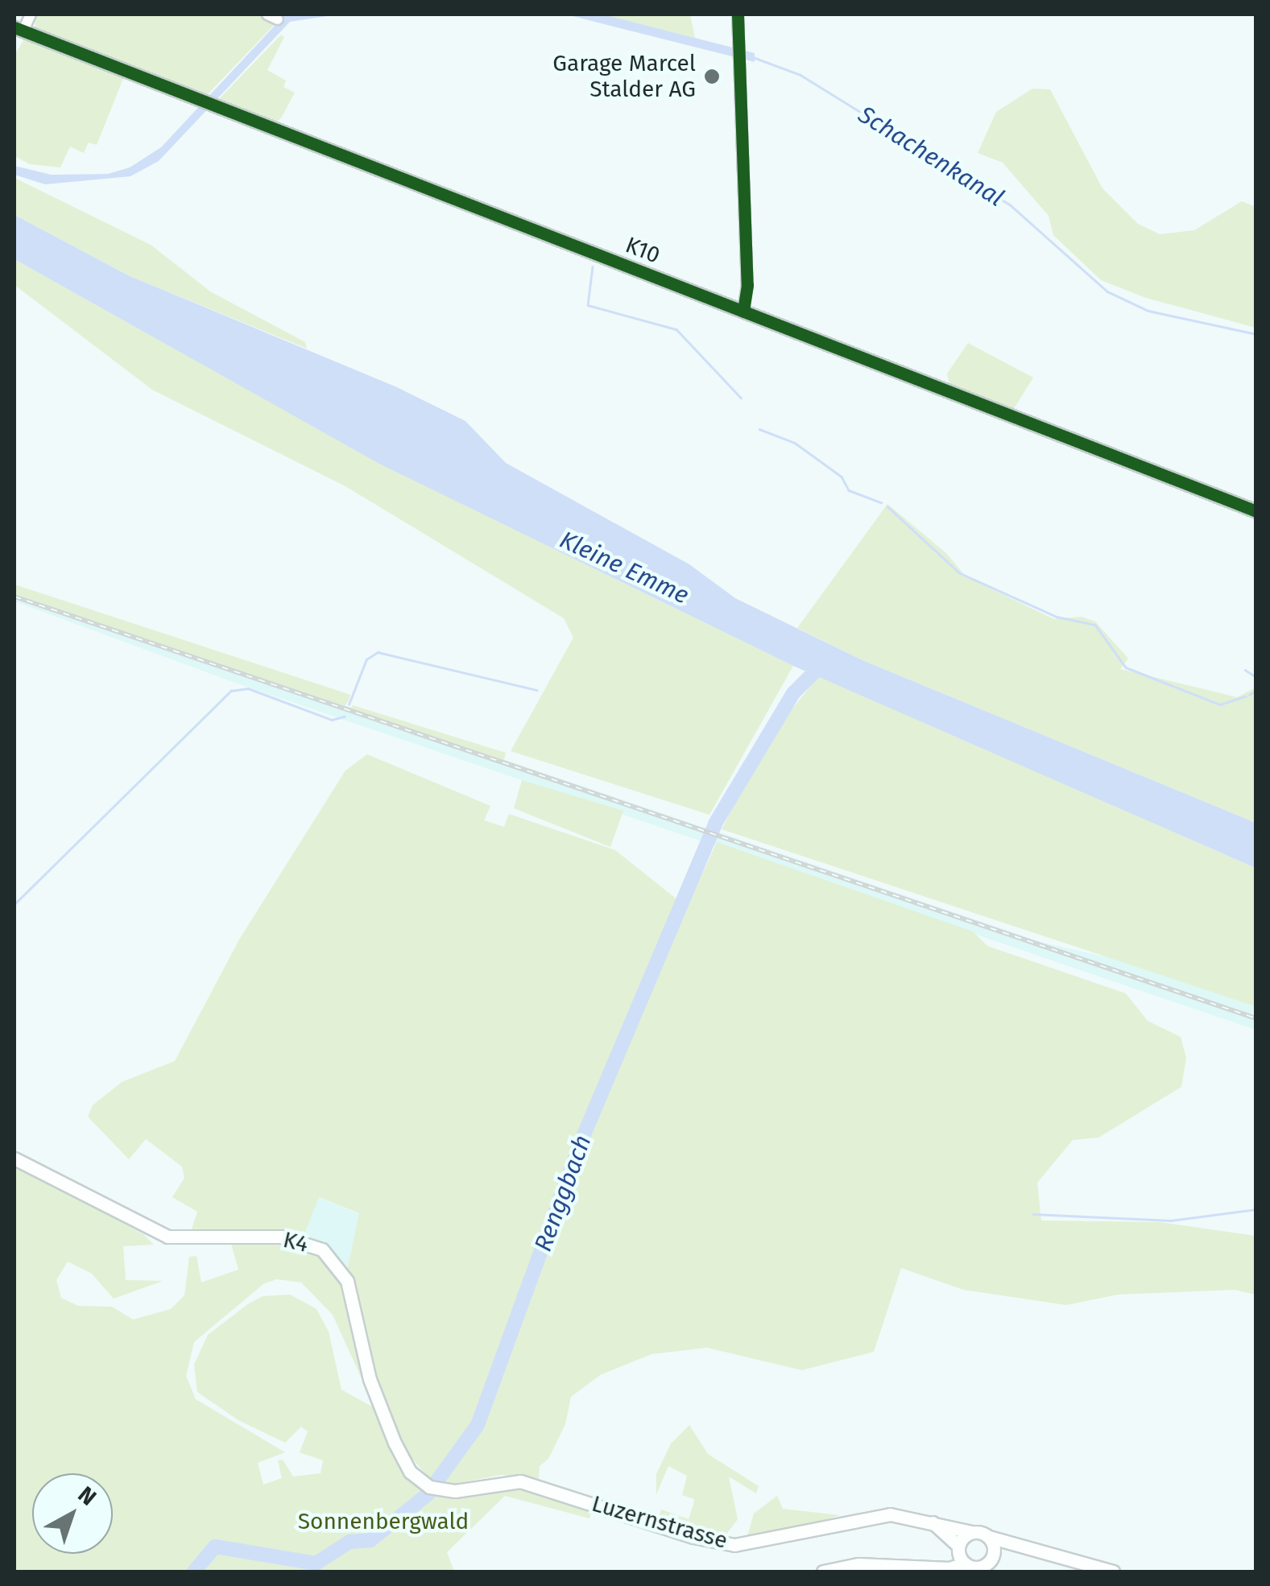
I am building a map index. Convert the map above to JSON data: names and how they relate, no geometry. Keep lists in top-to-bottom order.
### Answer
{
  "streets": {
    "main road": ["K10", "K4", "Luzernstrasse"]
  },
  "crossings": [
    ["K4", "Luzernstrasse"]
  ],
  "water": ["Schachenkanal", "Kleine Emme", "Renggbach"],
  "parks": ["Sonnenbergwald"],
  "places": ["Garage Marcel Stalder AG"],
  "north": "top right"
}
